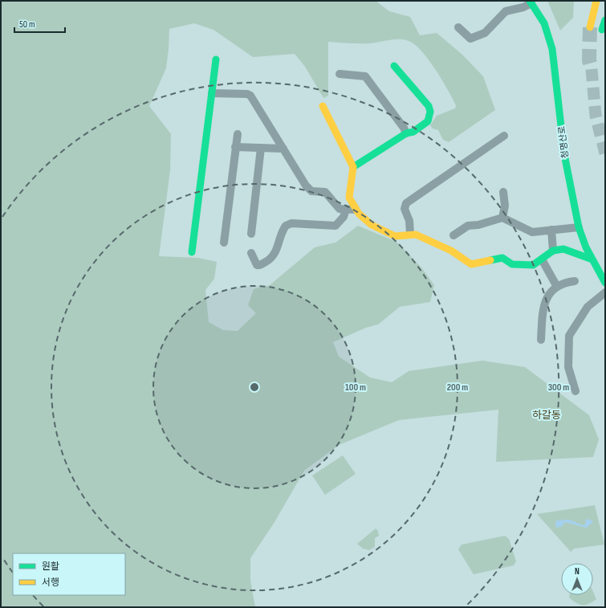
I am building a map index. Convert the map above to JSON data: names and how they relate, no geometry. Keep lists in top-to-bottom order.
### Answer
{
  "streets": {
    "main road": ["청명산로"]
  },
  "districts": ["하갈동"],
  "legend": ["원활", "서행"],
  "scale_bar": "50 m",
  "north": "top",
  "rings": ["100 m", "200 m", "300 m"]
}
